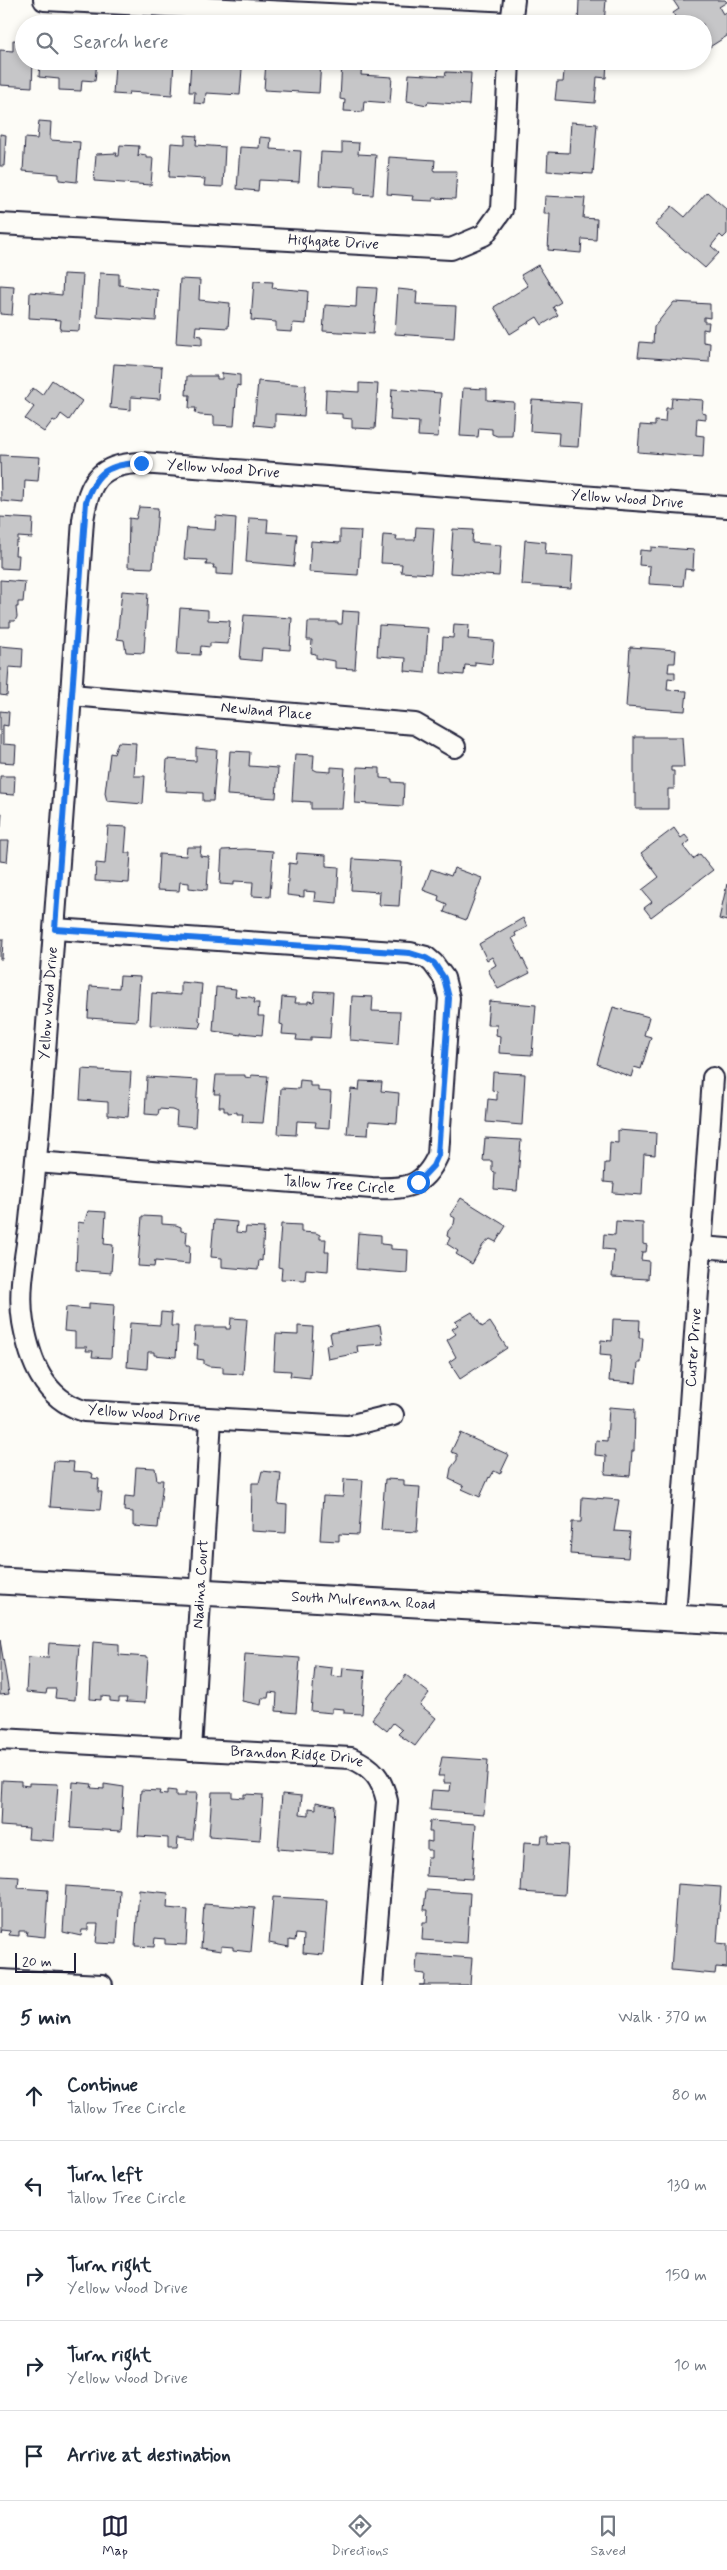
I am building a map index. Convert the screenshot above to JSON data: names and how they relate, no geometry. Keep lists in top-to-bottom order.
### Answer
{
  "streets": {
    "street": [
      "Highgate Drive",
      "Yellow Wood Drive",
      "Newland Place",
      "Tallow Tree Circle",
      "Custer Drive",
      "Nadina Court",
      "South Mulrennan Road",
      "Brandon Ridge Drive"
    ]
  },
  "crossings": [
    ["Yellow Wood Drive", "Newland Place"],
    ["Yellow Wood Drive", "Tallow Tree Circle"],
    ["Yellow Wood Drive", "Nadina Court"],
    ["Custer Drive", "South Mulrennan Road"],
    ["Nadina Court", "South Mulrennan Road"],
    ["Nadina Court", "Brandon Ridge Drive"]
  ],
  "scale_bar": "20 m",
  "page": {
    "search": "Search here",
    "scale": "20 m",
    "heading": ["5 min", "Walk · 370 m"],
    "list": [
      ["Continue", "Tallow Tree Circle", "80 m"],
      ["Turn left", "Tallow Tree Circle", "130 m"],
      ["Turn right", "Yellow Wood Drive", "150 m"],
      ["Turn right", "Yellow Wood Drive", "10 m"],
      "Arrive at destination"
    ],
    "nav": ["Map", "Directions", "Saved"]
  }
}
